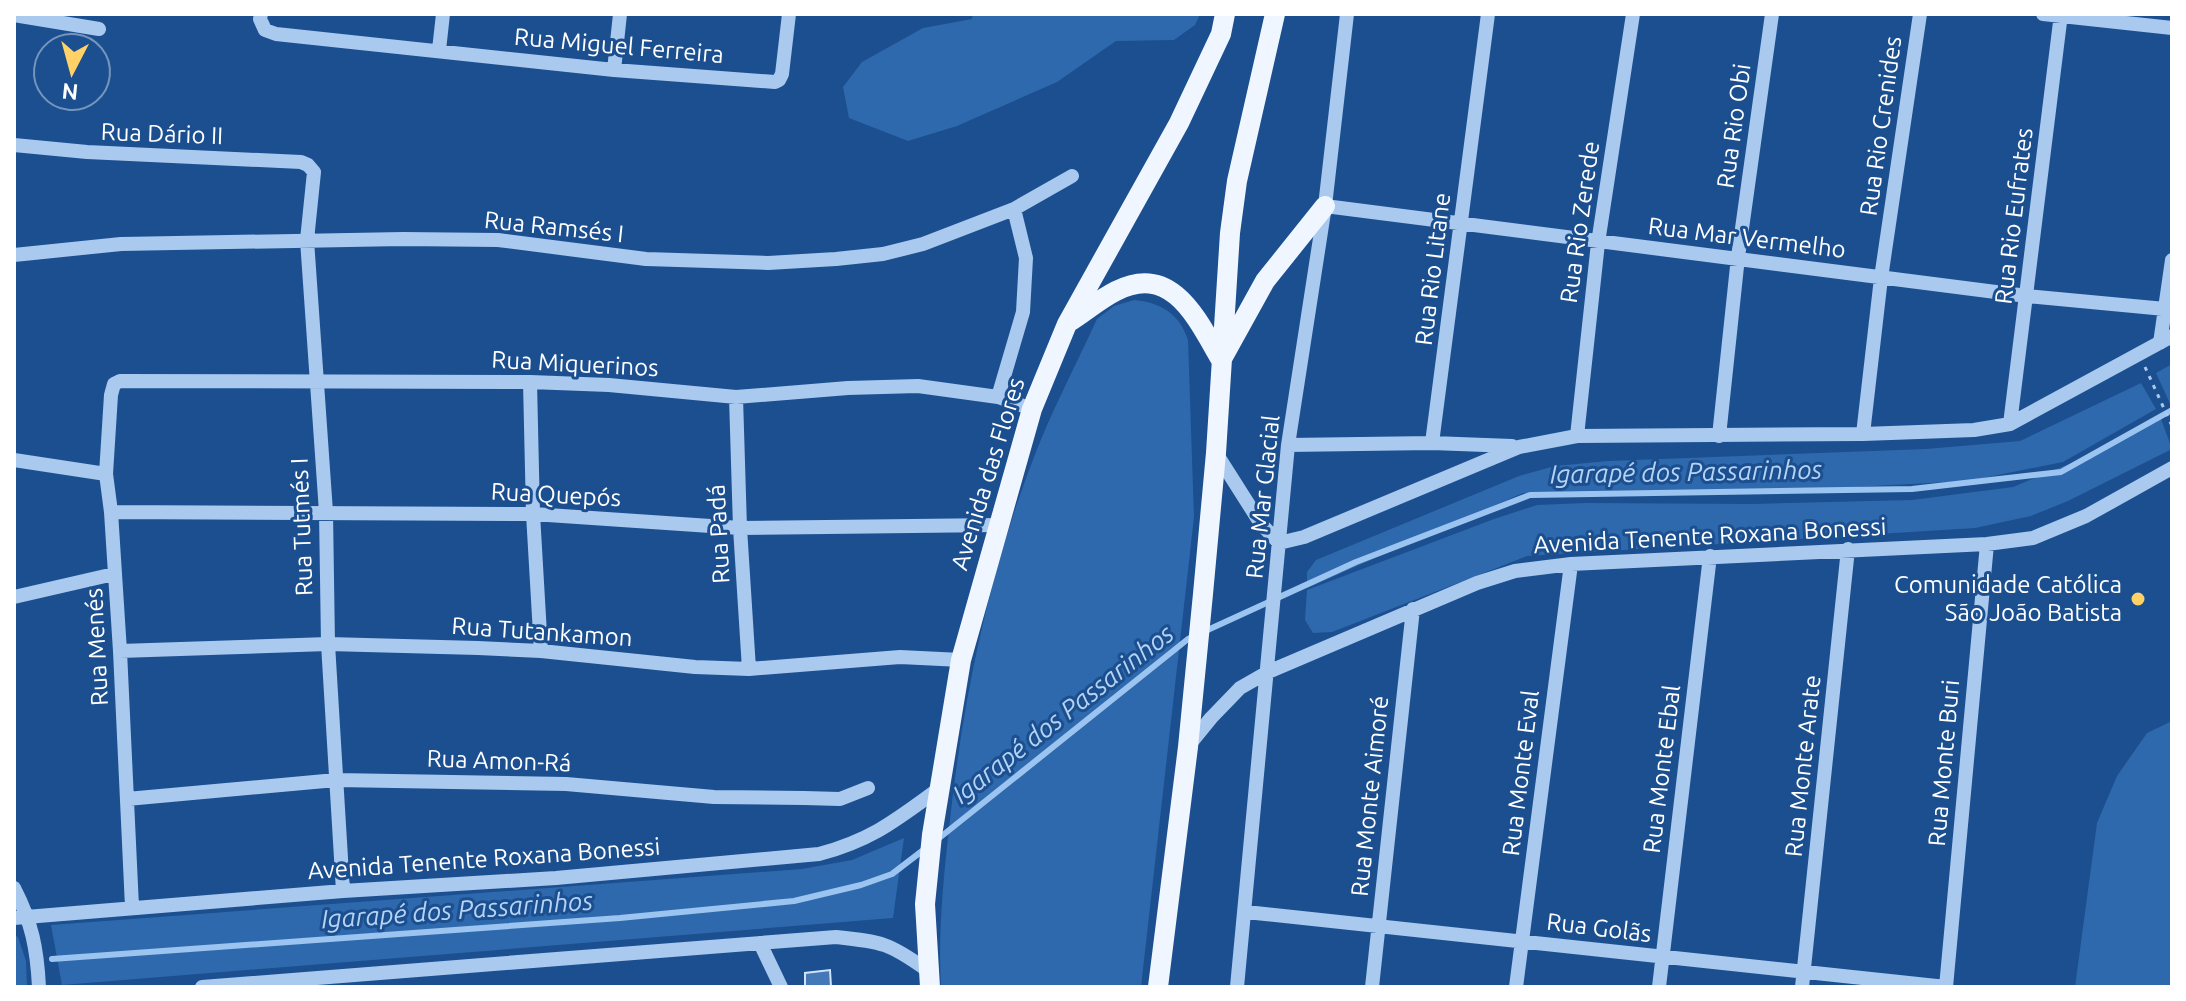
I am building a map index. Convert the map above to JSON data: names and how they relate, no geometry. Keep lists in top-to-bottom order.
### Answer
{
  "streets": {
    "main road": ["Avenida das Flores"],
    "street": [
      "Rua Miguel Ferreira",
      "Rua Rio Obi",
      "Rua Rio Crenides",
      "Rua Dário II",
      "Rua Rio Eufrates",
      "Rua Rio Zerede",
      "Rua Ramsés I",
      "Rua Mar Vermelho",
      "Rua Rio Litane",
      "Rua Miquerinos",
      "Rua Quepós",
      "Rua Mar Glacial",
      "Rua Tutmés I",
      "Rua Padá",
      "Avenida Tenente Roxana Bonessi",
      "Rua Tutankamon",
      "Rua Menés",
      "Rua Amon-Rá",
      "Rua Monte Buri",
      "Rua Monte Arate",
      "Rua Monte Ebal",
      "Rua Monte Eval",
      "Rua Monte Aimoré",
      "Rua Golãs"
    ]
  },
  "crossings": [
    ["Rua Rio Obi", "Rua Mar Vermelho"],
    ["Rua Rio Crenides", "Rua Mar Vermelho"],
    ["Rua Dário II", "Rua Tutmés I"],
    ["Rua Rio Eufrates", "Rua Mar Vermelho"],
    ["Rua Rio Zerede", "Rua Mar Vermelho"],
    ["Rua Ramsés I", "Rua Tutmés I"],
    ["Rua Mar Vermelho", "Rua Rio Litane"],
    ["Rua Mar Vermelho", "Rua Mar Glacial"],
    ["Rua Miquerinos", "Avenida das Flores"],
    ["Rua Miquerinos", "Rua Tutmés I"],
    ["Rua Miquerinos", "Rua Padá"],
    ["Rua Miquerinos", "Rua Menés"],
    ["Avenida das Flores", "Rua Quepós"],
    ["Avenida das Flores", "Avenida Tenente Roxana Bonessi"],
    ["Avenida das Flores", "Rua Tutankamon"],
    ["Rua Quepós", "Rua Tutmés I"],
    ["Rua Quepós", "Rua Padá"],
    ["Rua Quepós", "Rua Menés"],
    ["Rua Mar Glacial", "Avenida Tenente Roxana Bonessi"],
    ["Rua Mar Glacial", "Rua Golãs"],
    ["Rua Tutmés I", "Avenida Tenente Roxana Bonessi"],
    ["Rua Tutmés I", "Rua Tutankamon"],
    ["Rua Tutmés I", "Rua Amon-Rá"],
    ["Rua Padá", "Rua Tutankamon"],
    ["Avenida Tenente Roxana Bonessi", "Rua Menés"],
    ["Avenida Tenente Roxana Bonessi", "Rua Monte Buri"],
    ["Avenida Tenente Roxana Bonessi", "Rua Monte Arate"],
    ["Avenida Tenente Roxana Bonessi", "Rua Monte Ebal"],
    ["Avenida Tenente Roxana Bonessi", "Rua Monte Eval"],
    ["Avenida Tenente Roxana Bonessi", "Rua Monte Aimoré"],
    ["Rua Tutankamon", "Rua Menés"],
    ["Rua Menés", "Rua Amon-Rá"],
    ["Rua Monte Buri", "Rua Golãs"],
    ["Rua Monte Arate", "Rua Golãs"],
    ["Rua Monte Ebal", "Rua Golãs"],
    ["Rua Monte Eval", "Rua Golãs"],
    ["Rua Monte Aimoré", "Rua Golãs"]
  ],
  "water": ["Igarapé dos Passarinhos"],
  "places": ["Comunidade Católica São João Batista"],
  "north": "bottom"
}
